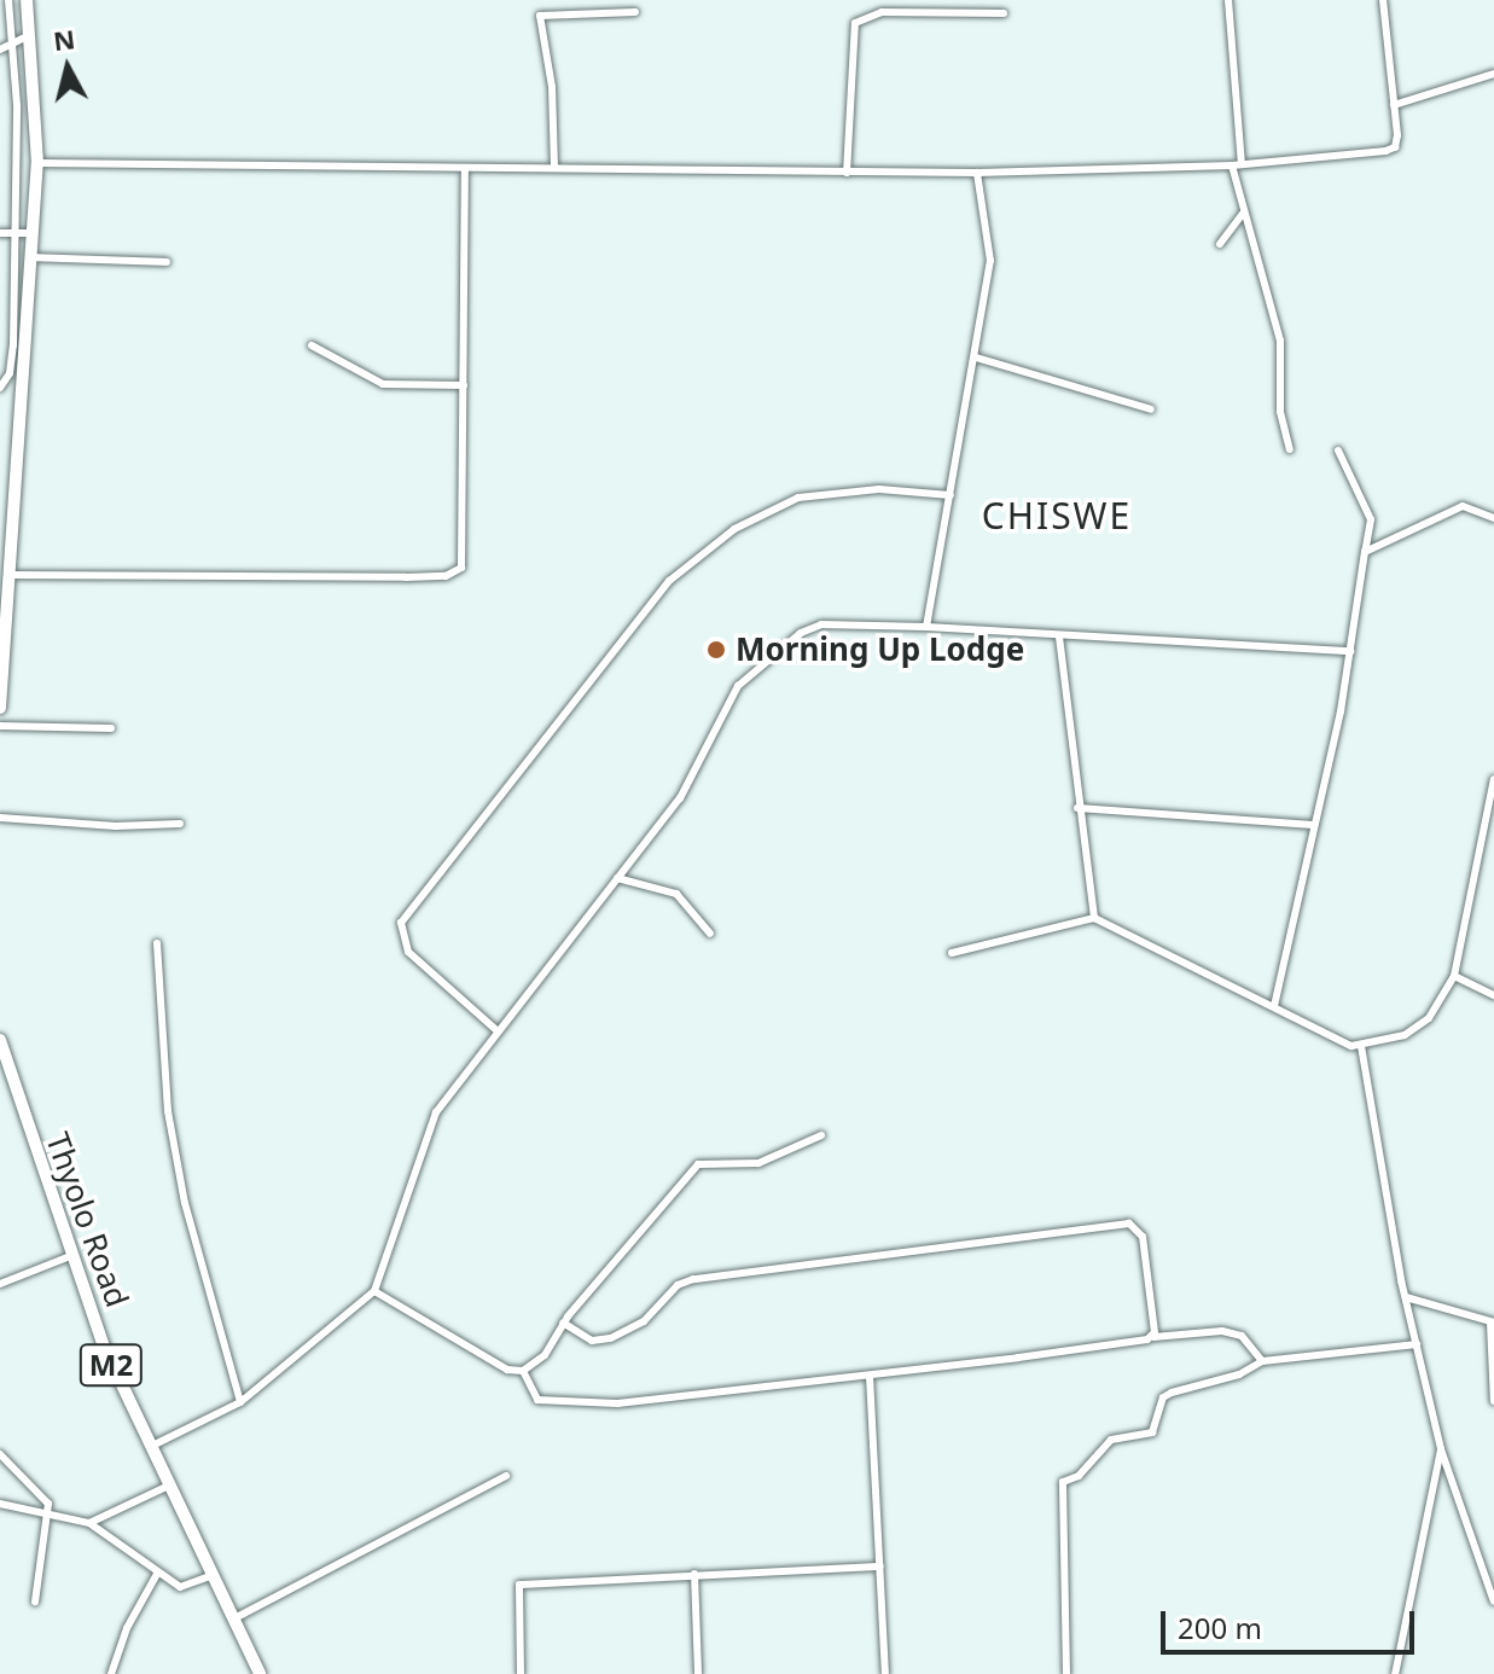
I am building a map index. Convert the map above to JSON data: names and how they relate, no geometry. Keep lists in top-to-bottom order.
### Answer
{
  "streets": {
    "highway": ["Thyolo Road", "M2"]
  },
  "districts": ["CHISWE"],
  "places": ["Morning Up Lodge"],
  "scale_bar": "200 m",
  "north": "top"
}
